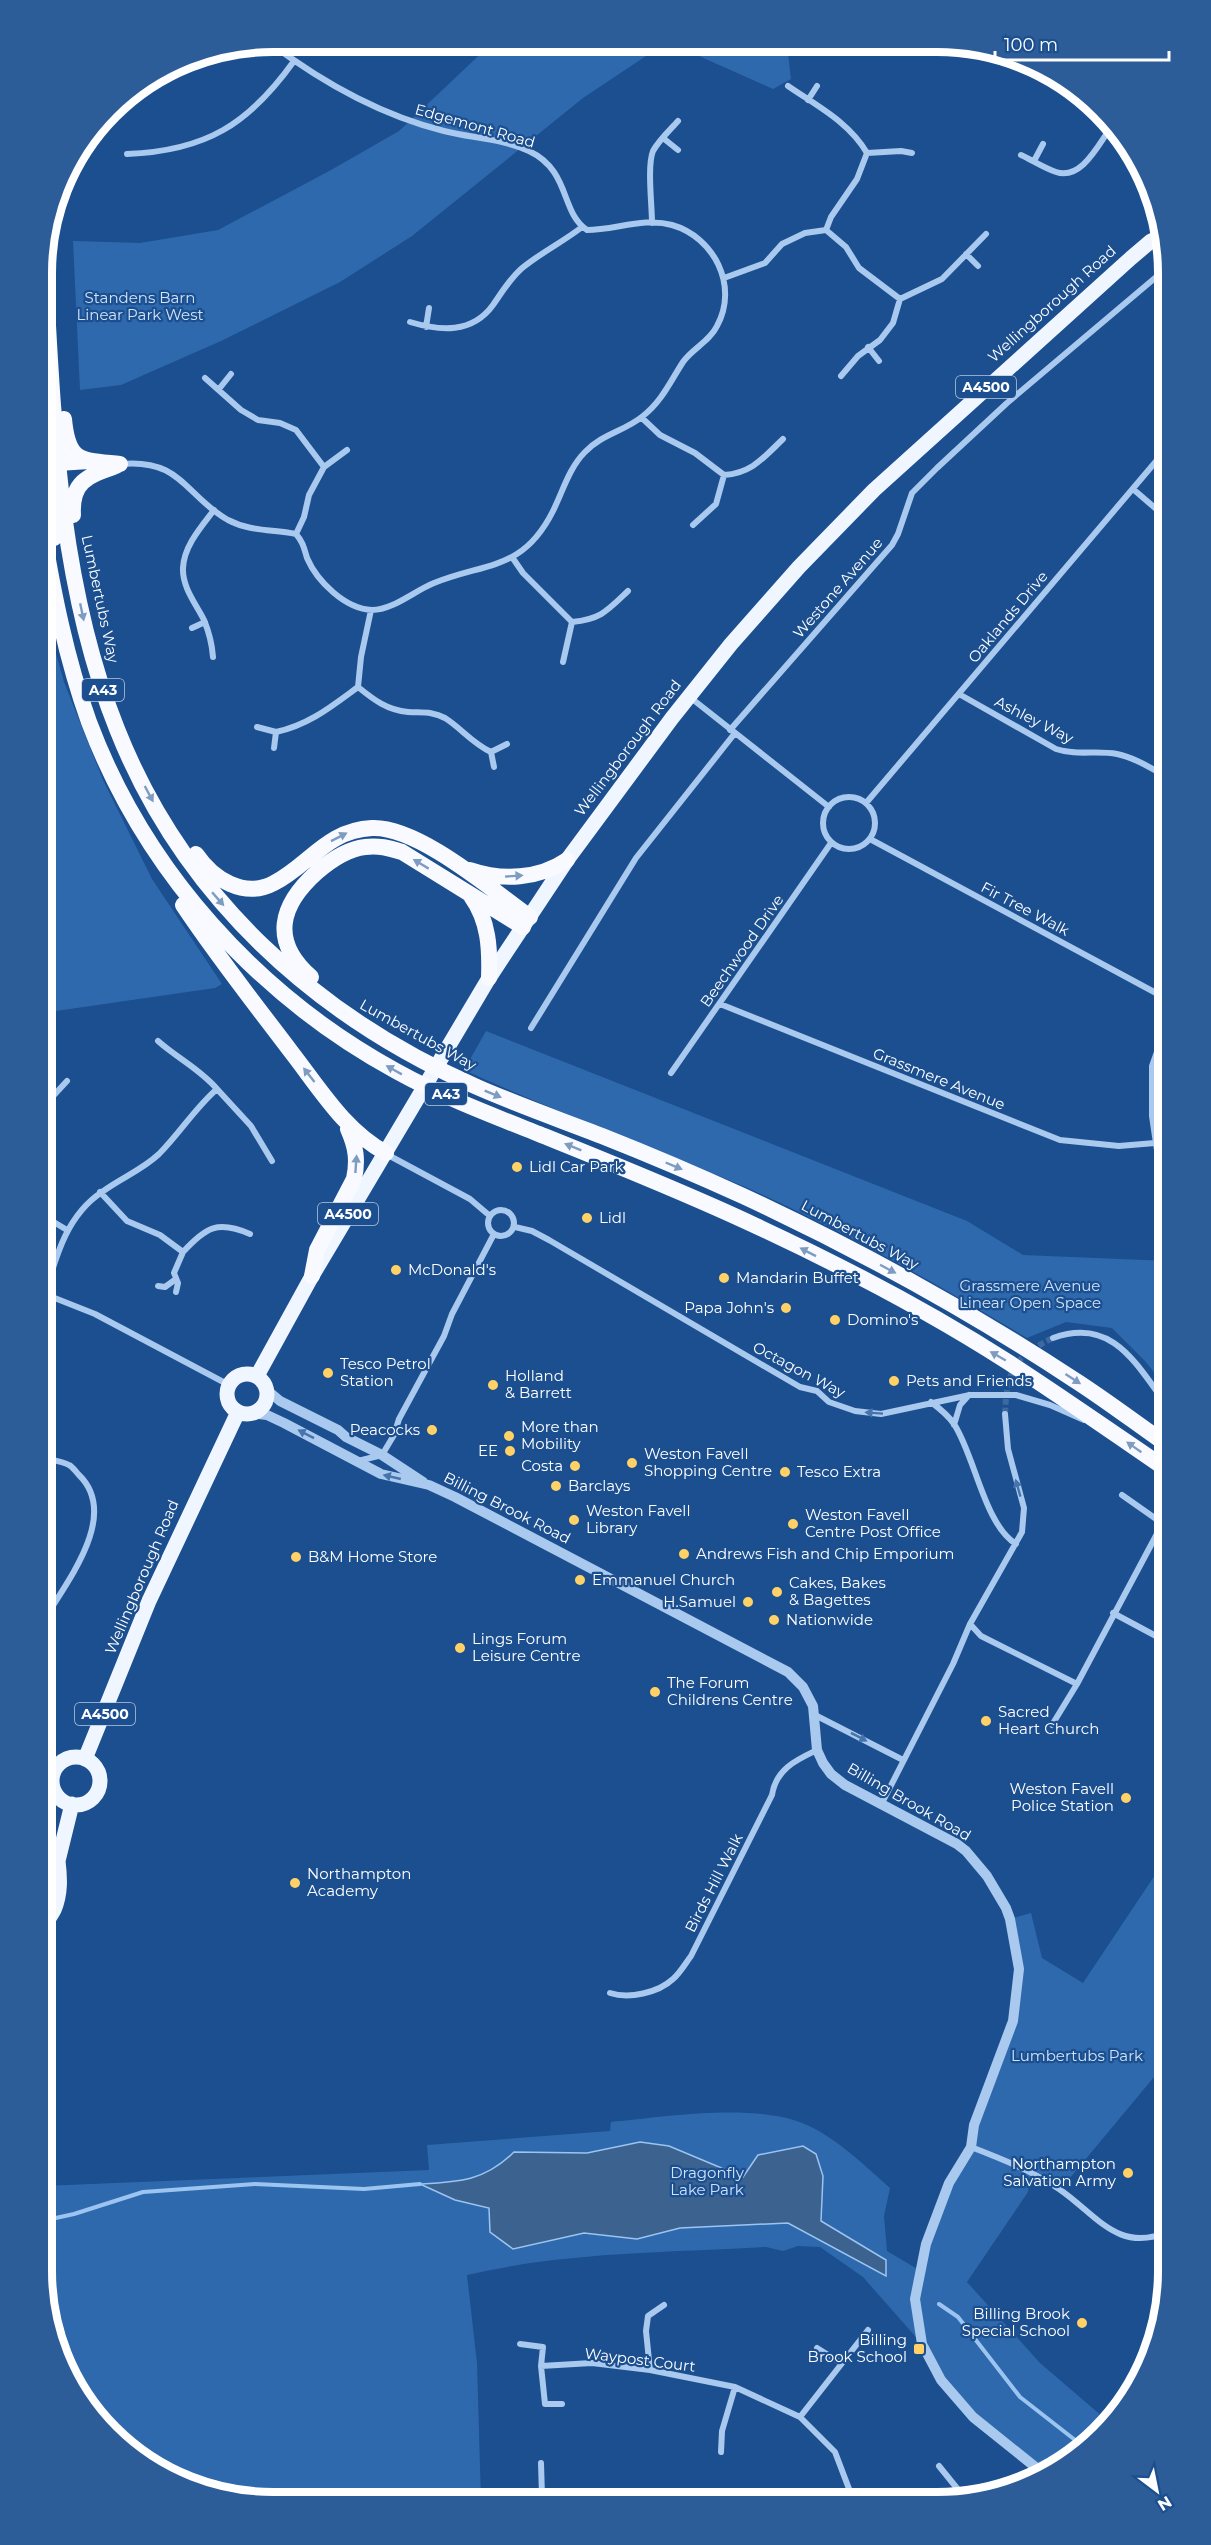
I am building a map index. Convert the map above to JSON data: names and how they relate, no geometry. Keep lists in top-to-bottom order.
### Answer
{
  "streets": {
    "highway": ["Lumbertubs Way", "A43"],
    "main road": ["Wellingborough Road", "A4500"],
    "street": [
      "Edgemont Road",
      "Westone Avenue",
      "Oaklands Drive",
      "Ashley Way",
      "Fir Tree Walk",
      "Beechwood Drive",
      "Grassmere Avenue",
      "Octagon Way",
      "Billing Brook Road",
      "Birds Hill Walk",
      "Waypost Court"
    ]
  },
  "crossings": [
    ["Wellingborough Road", "Billing Brook Road"],
    ["Oaklands Drive", "Ashley Way"],
    ["Oaklands Drive", "Fir Tree Walk"],
    ["Oaklands Drive", "Beechwood Drive"],
    ["A43", "Octagon Way"],
    ["Fir Tree Walk", "Beechwood Drive"],
    ["Beechwood Drive", "Grassmere Avenue"],
    ["Billing Brook Road", "Birds Hill Walk"]
  ],
  "one_way": ["Octagon Way"],
  "parks": [
    "Standens Barn Linear Park West",
    "Grassmere Avenue Linear Open Space",
    "Lumbertubs Park",
    "Dragonfly Lake Park"
  ],
  "places": {
    "other": [
      "Lidl Car Park",
      "Lidl",
      "McDonald's",
      "Mandarin Buffet",
      "Papa John's",
      "Domino's",
      "Tesco Petrol Station",
      "Pets and Friends",
      "Holland & Barrett",
      "Peacocks",
      "More than Mobility",
      "EE",
      "Weston Favell Shopping Centre",
      "Costa",
      "Tesco Extra",
      "Barclays",
      "Weston Favell Library",
      "Weston Favell Centre Post Office",
      "Andrews Fish and Chip Emporium",
      "B&M Home Store",
      "Emmanuel Church",
      "Cakes, Bakes & Bagettes",
      "H.Samuel",
      "Nationwide",
      "Lings Forum Leisure Centre",
      "The Forum Childrens Centre",
      "Sacred Heart Church",
      "Weston Favell Police Station",
      "Northampton Academy",
      "Northampton Salvation Army",
      "Billing Brook Special School"
    ],
    "transit": ["Billing Brook School"]
  },
  "scale_bar": "100 m",
  "north": "bottom right"
}
